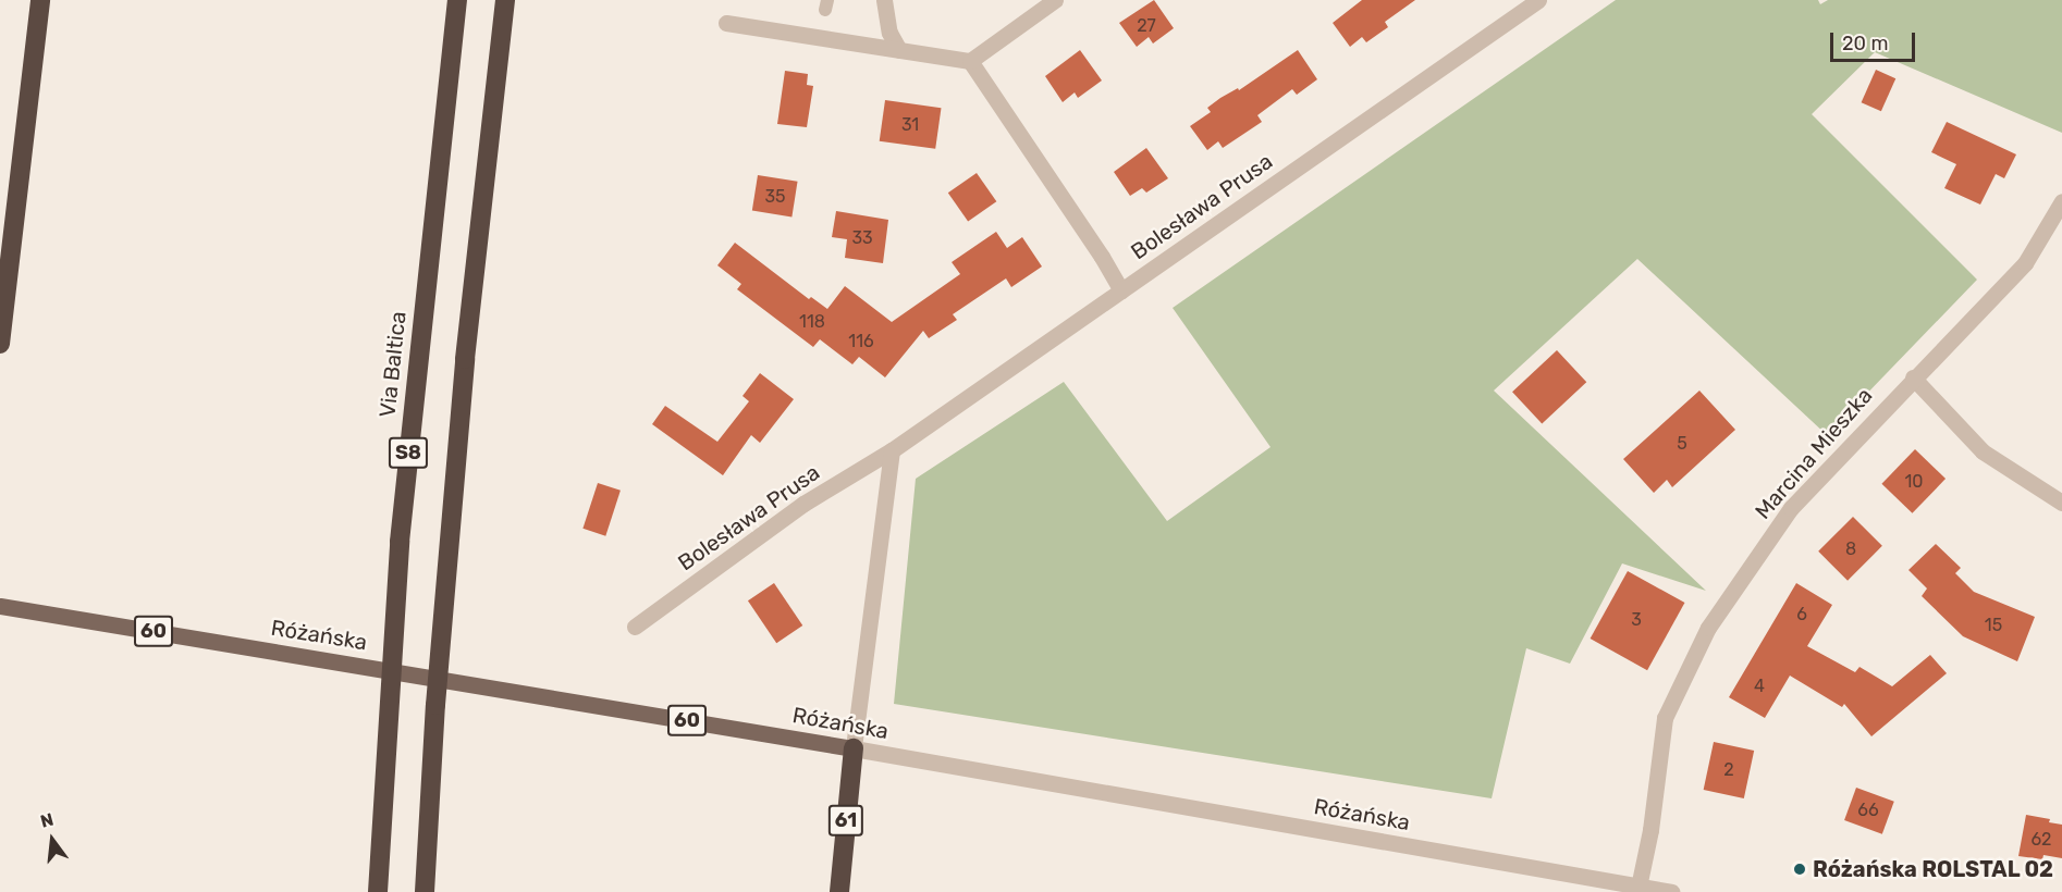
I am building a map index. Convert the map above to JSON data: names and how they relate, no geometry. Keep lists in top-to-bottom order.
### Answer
{
  "streets": {
    "highway": ["Via Baltica", "S8", "61"],
    "main road": ["60", "Różańska"],
    "street": ["Bolesława Prusa", "Marcina Mieszka"]
  },
  "crossings": [
    ["Marcina Mieszka", "Różańska"],
    ["Różańska", "61"]
  ],
  "places": ["Różańska ROLSTAL 02"],
  "house_numbers": [
    "27",
    "31",
    "35",
    "33",
    "118",
    "116",
    "5",
    "10",
    "8",
    "6",
    "3",
    "15",
    "4",
    "2",
    "66",
    "62"
  ],
  "scale_bar": "20 m",
  "north": "top"
}
